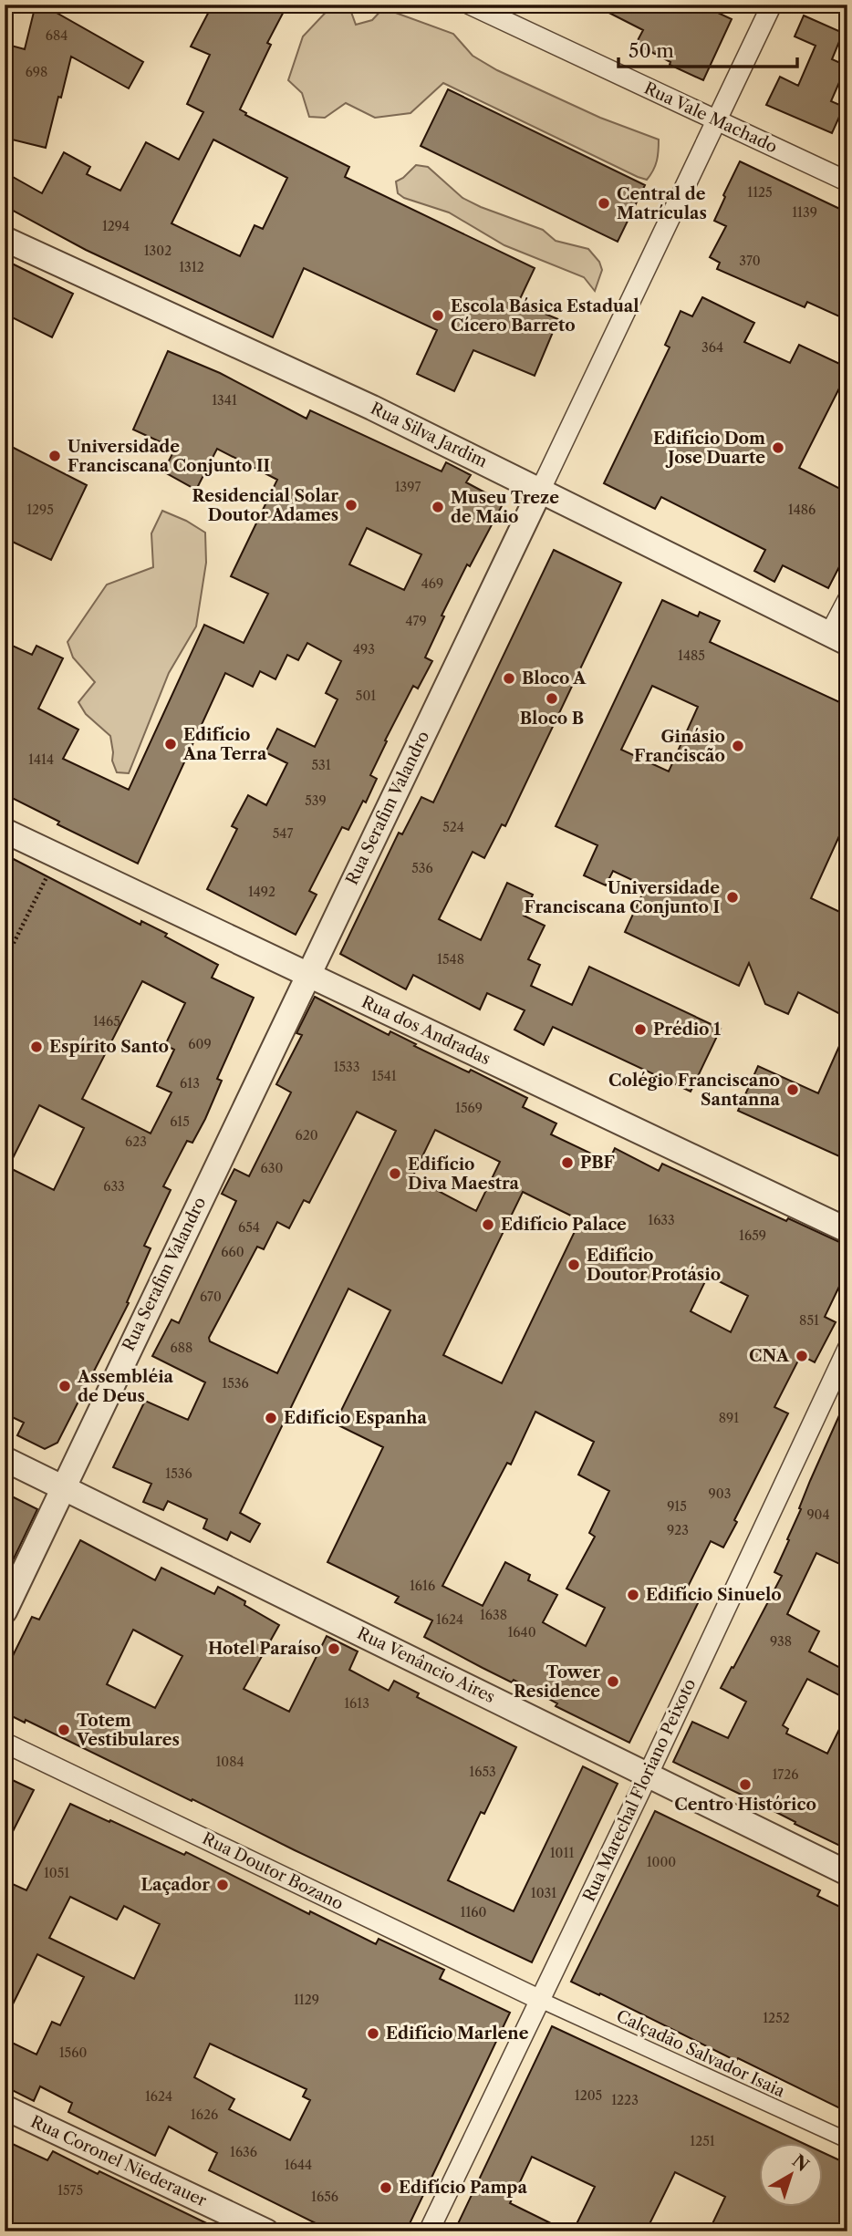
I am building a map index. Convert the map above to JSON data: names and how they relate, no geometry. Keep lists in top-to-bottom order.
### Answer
{
  "streets": {
    "street": [
      "Rua Vale Machado",
      "Rua Silva Jardim",
      "Rua Serafim Valandro",
      "Rua dos Andradas",
      "Rua Venâncio Aires",
      "Rua Marechal Floriano Peixoto",
      "Rua Doutor Bozano",
      "Calçadão Salvador Isaia",
      "Rua Coronel Niederauer"
    ]
  },
  "crossings": [
    ["Rua Vale Machado", "Rua Serafim Valandro"],
    ["Rua Silva Jardim", "Rua Serafim Valandro"],
    ["Rua Serafim Valandro", "Rua dos Andradas"],
    ["Rua Serafim Valandro", "Rua Venâncio Aires"],
    ["Rua Venâncio Aires", "Rua Marechal Floriano Peixoto"],
    ["Rua Marechal Floriano Peixoto", "Rua Doutor Bozano"],
    ["Rua Marechal Floriano Peixoto", "Calçadão Salvador Isaia"],
    ["Rua Doutor Bozano", "Calçadão Salvador Isaia"]
  ],
  "places": [
    "Central de Matrículas",
    "Escola Básica Estadual Cícero Barreto",
    "Edifício Dom Jose Duarte",
    "Universidade Franciscana Conjunto II",
    "Residencial Solar Doutor Adames",
    "Museu Treze de Maio",
    "Bloco A",
    "Bloco B",
    "Edifício Ana Terra",
    "Ginásio Franciscão",
    "Universidade Franciscana Conjunto I",
    "Prédio 1",
    "Espírito Santo",
    "Colégio Franciscano Santanna",
    "PBF",
    "Edifício Diva Maestra",
    "Edifício Palace",
    "Edifício Doutor Protásio",
    "CNA",
    "Assembléia de Deus",
    "Edifício Espanha",
    "Edifício Sinuelo",
    "Hotel Paraíso",
    "Tower Residence",
    "Totem Vestibulares",
    "Centro Histórico",
    "Laçador",
    "Edifício Marlene",
    "Edifício Pampa"
  ],
  "house_numbers": [
    "684",
    "698",
    "1125",
    "1139",
    "1294",
    "1302",
    "370",
    "1312",
    "364",
    "1341",
    "1397",
    "1295",
    "1486",
    "469",
    "479",
    "493",
    "1485",
    "501",
    "1414",
    "531",
    "539",
    "524",
    "547",
    "536",
    "1492",
    "1548",
    "1465",
    "609",
    "1533",
    "1541",
    "613",
    "1569",
    "615",
    "620",
    "623",
    "630",
    "633",
    "1633",
    "654",
    "1659",
    "660",
    "670",
    "851",
    "688",
    "1536",
    "891",
    "1536",
    "903",
    "915",
    "904",
    "923",
    "1616",
    "1638",
    "1624",
    "1640",
    "938",
    "1613",
    "1084",
    "1653",
    "1726",
    "1011",
    "1000",
    "1051",
    "1031",
    "1160",
    "1129",
    "1252",
    "1560",
    "1205",
    "1624",
    "1223",
    "1626",
    "1251",
    "1636",
    "1644",
    "1575",
    "1656"
  ],
  "scale_bar": "50 m",
  "north": "top right"
}
